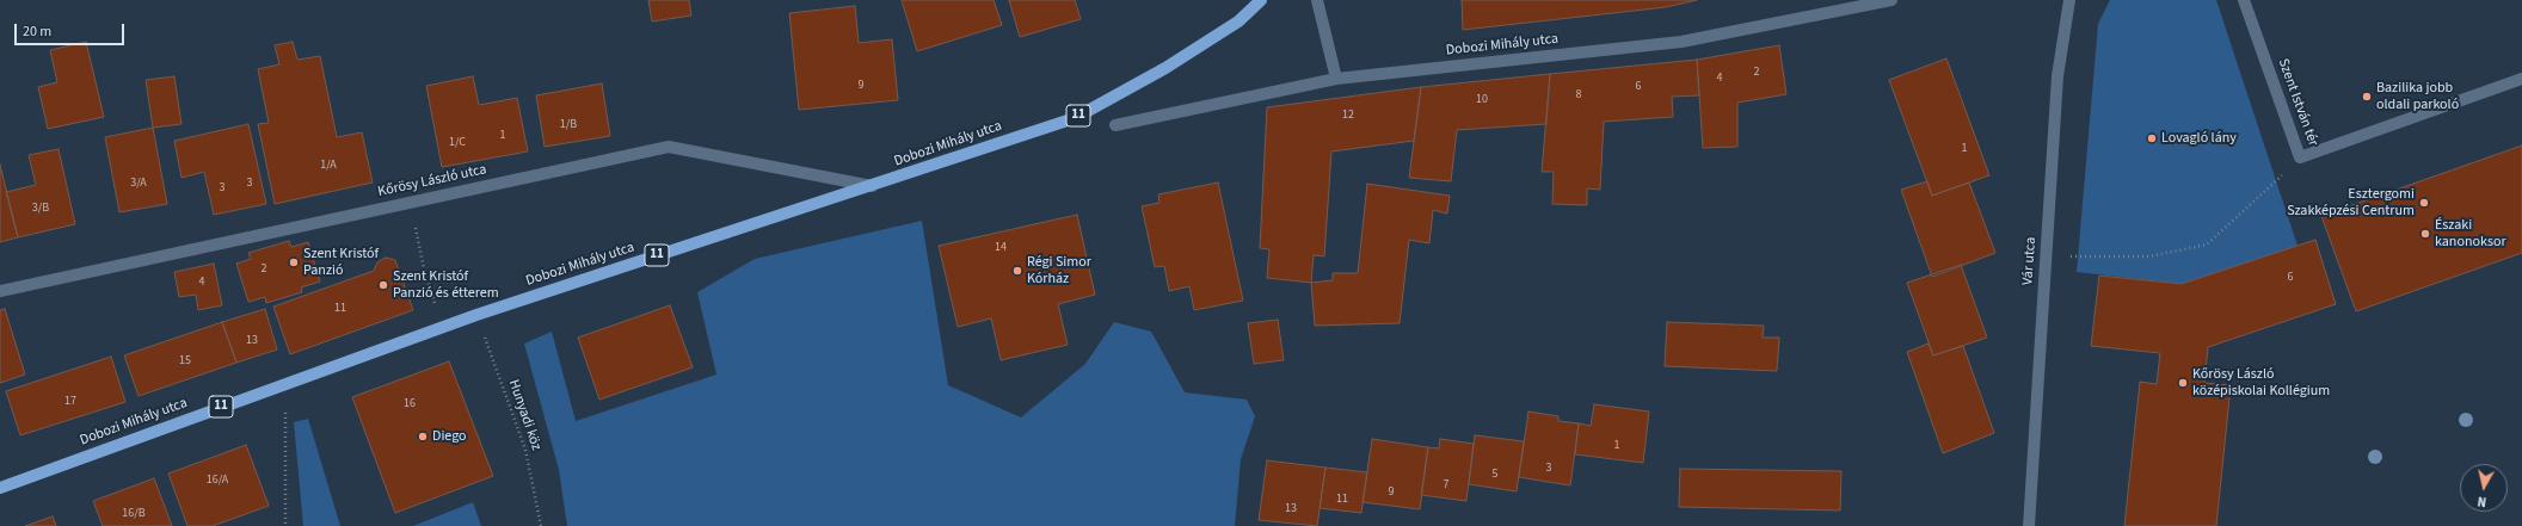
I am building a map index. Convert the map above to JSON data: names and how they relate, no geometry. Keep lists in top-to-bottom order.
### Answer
{
  "streets": {
    "main road": ["Dobozi Mihály utca", "11"],
    "street": ["Szent István tér", "Kőrösy László utca", "Vár utca"],
    "path": ["Hunyadi köz"]
  },
  "crossings": [
    ["Dobozi Mihály utca", "Kőrösy László utca"],
    ["Dobozi Mihály utca", "Hunyadi köz"]
  ],
  "places": [
    "Bazilika jobb oldali parkoló",
    "Lovagló lány",
    "Esztergomi Szakképzési Centrum",
    "Északi kanonoksor",
    "Szent Kristóf Panzió",
    "Régi Simor Kórház",
    "Szent Kristóf Panzió és étterem",
    "Kőrösy László középiskolai Kollégium",
    "Diego"
  ],
  "house_numbers": [
    "2",
    "4",
    "9",
    "6",
    "8",
    "10",
    "12",
    "1/B",
    "1",
    "1/C",
    "1",
    "1/A",
    "3/A",
    "3",
    "3",
    "3/B",
    "14",
    "2",
    "6",
    "4",
    "11",
    "13",
    "15",
    "17",
    "16",
    "1",
    "3",
    "5",
    "16/A",
    "7",
    "9",
    "11",
    "13",
    "16/B"
  ],
  "scale_bar": "20 m",
  "north": "bottom"
}
